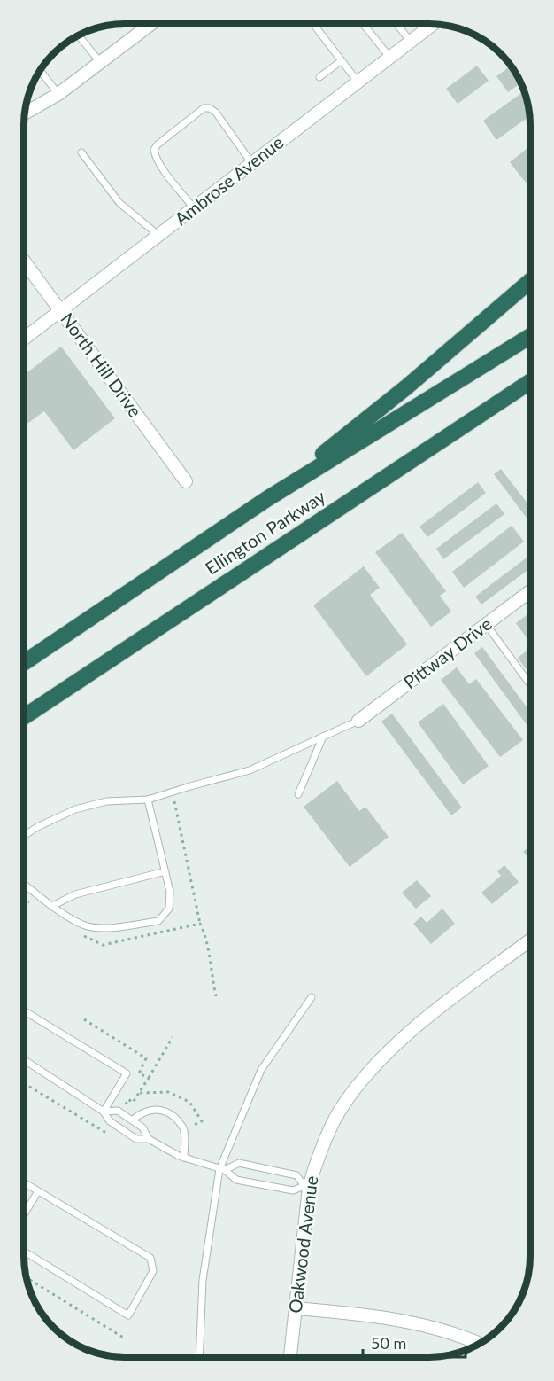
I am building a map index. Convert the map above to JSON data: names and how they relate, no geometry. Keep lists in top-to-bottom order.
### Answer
{
  "streets": {
    "highway": ["Ellington Parkway"],
    "street": [
      "Ambrose Avenue",
      "North Hill Drive",
      "Pittway Drive",
      "Oakwood Avenue"
    ]
  },
  "crossings": [
    ["Ambrose Avenue", "North Hill Drive"]
  ],
  "scale_bar": "50 m"
}
